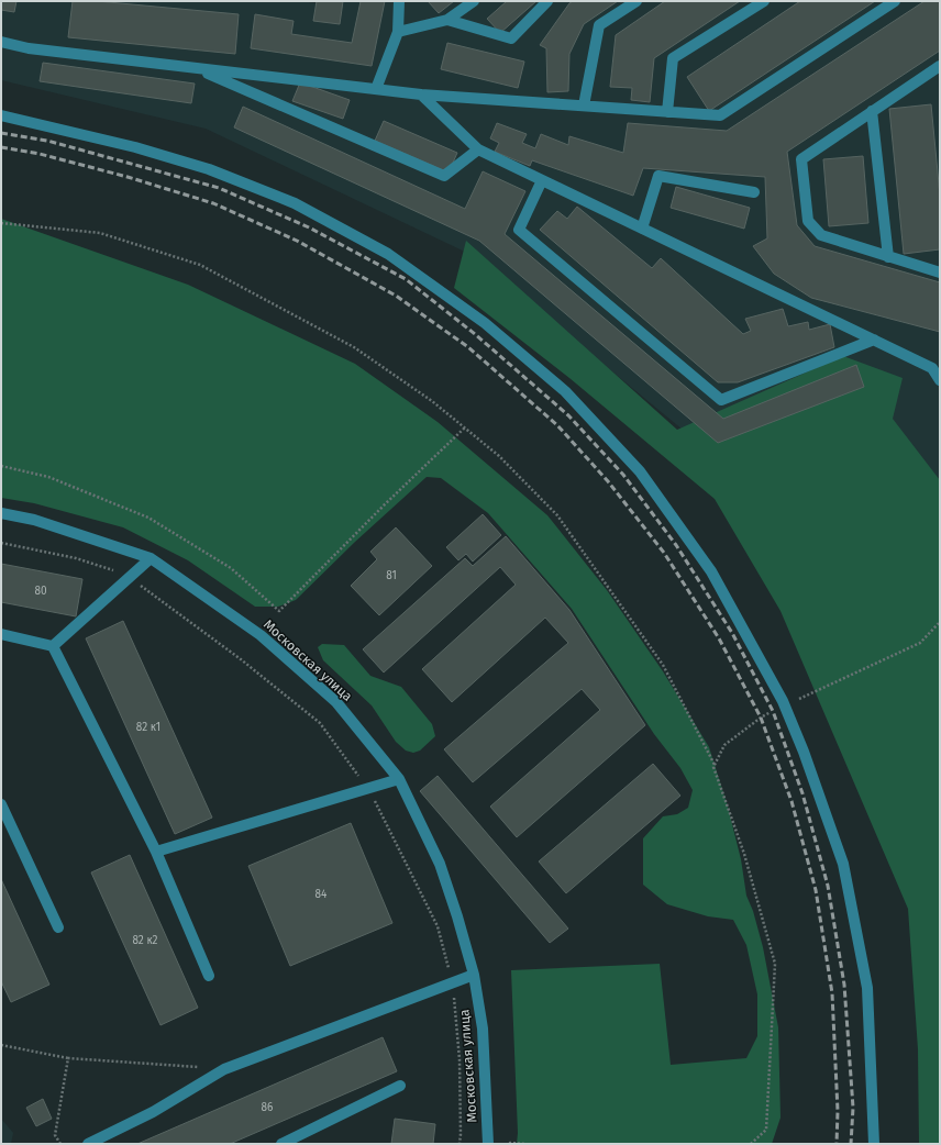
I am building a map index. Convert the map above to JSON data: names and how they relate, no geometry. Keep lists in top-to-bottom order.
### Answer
{
  "streets": {
    "street": ["Московская улица"]
  },
  "house_numbers": [
    "81",
    "80",
    "82 к1",
    "84",
    "82 к2",
    "86"
  ]
}
